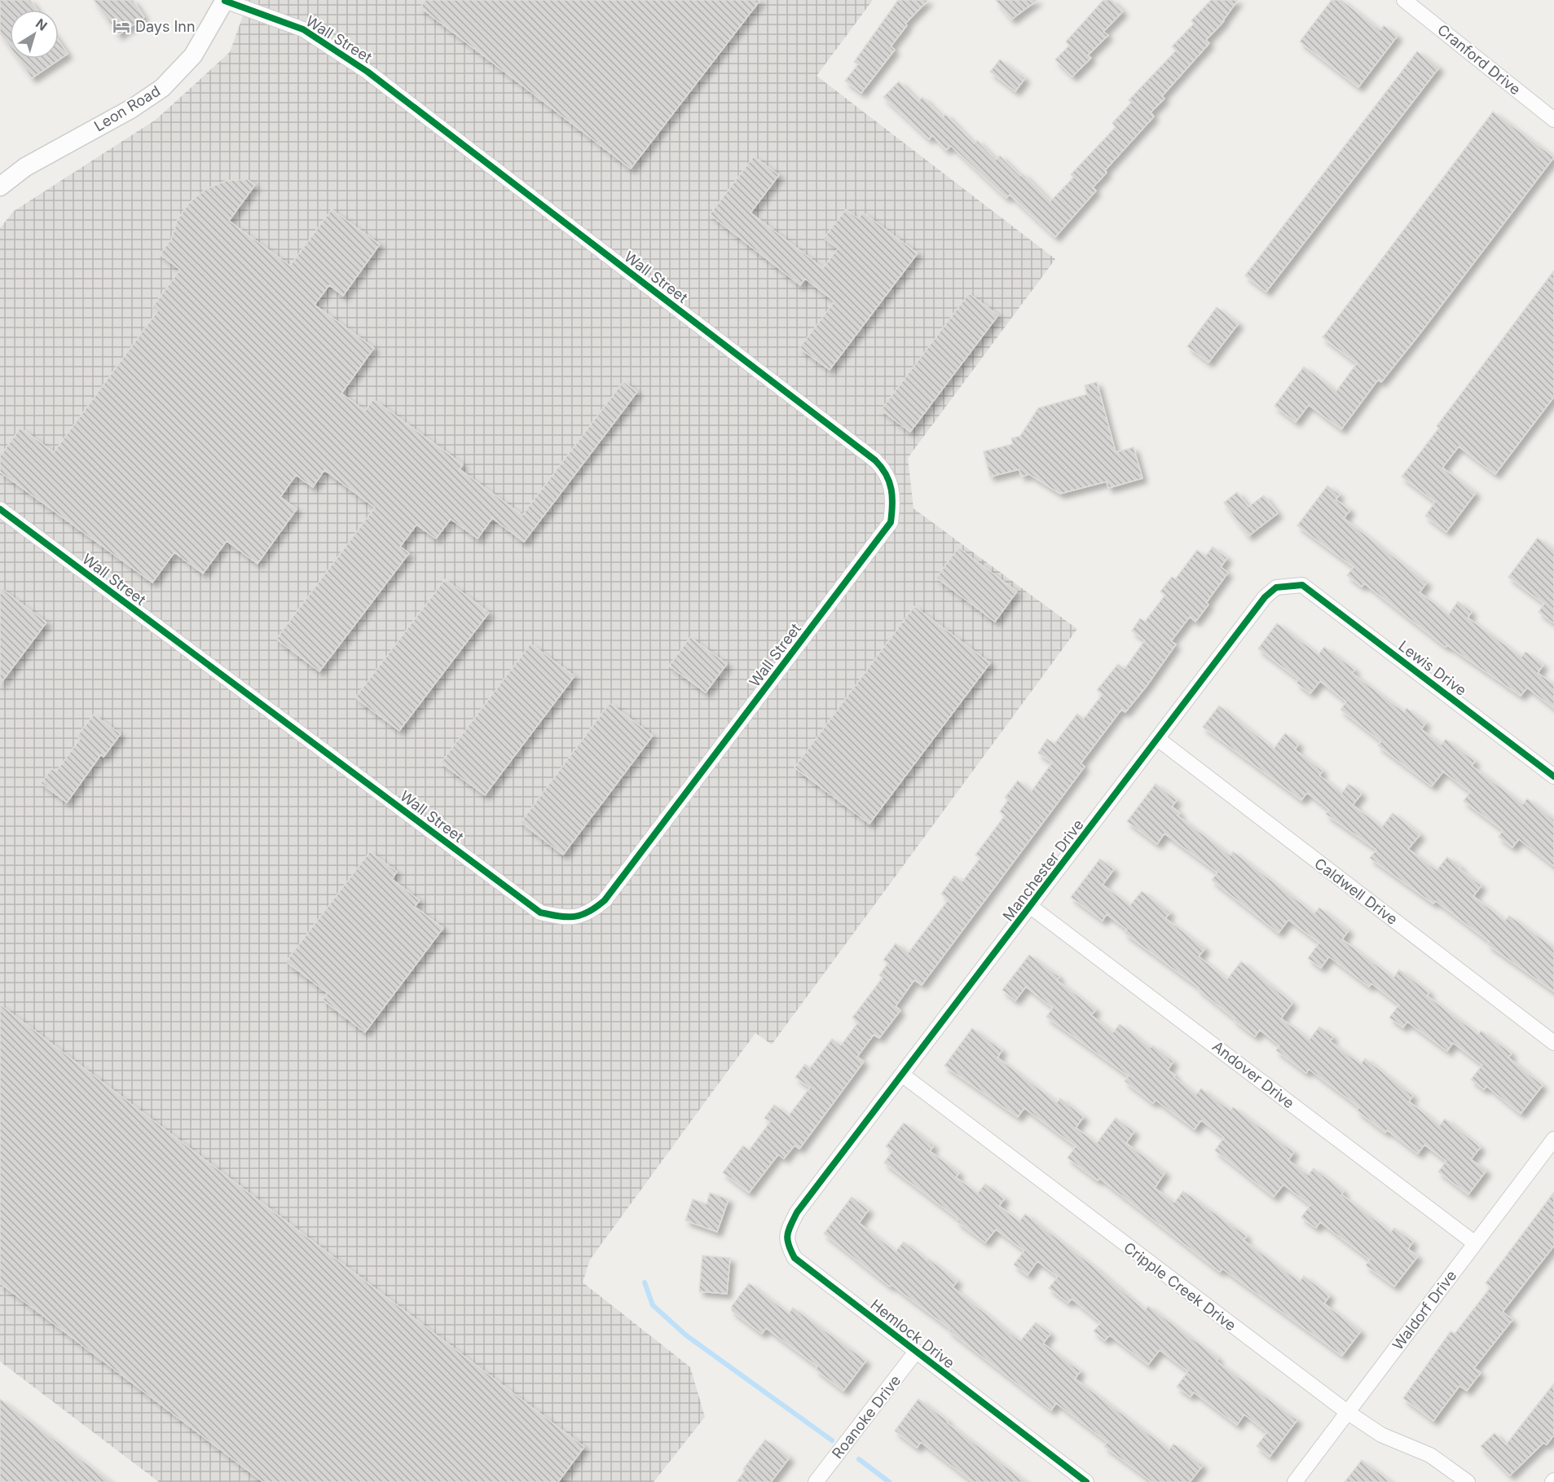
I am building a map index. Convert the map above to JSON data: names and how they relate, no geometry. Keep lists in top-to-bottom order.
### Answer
{
  "streets": {
    "street": [
      "Wall Street",
      "Cranford Drive",
      "Leon Road",
      "Lewis Drive",
      "Manchester Drive",
      "Caldwell Drive",
      "Andover Drive",
      "Cripple Creek Drive",
      "Waldorf Drive",
      "Hemlock Drive",
      "Roanoke Drive"
    ]
  },
  "crossings": [
    ["Wall Street", "Leon Road"],
    ["Lewis Drive", "Manchester Drive"],
    ["Manchester Drive", "Caldwell Drive"],
    ["Manchester Drive", "Andover Drive"],
    ["Manchester Drive", "Cripple Creek Drive"],
    ["Manchester Drive", "Hemlock Drive"],
    ["Andover Drive", "Waldorf Drive"],
    ["Cripple Creek Drive", "Waldorf Drive"],
    ["Hemlock Drive", "Roanoke Drive"]
  ],
  "places": {
    "hotel": ["Days Inn"]
  },
  "north": "top right"
}
